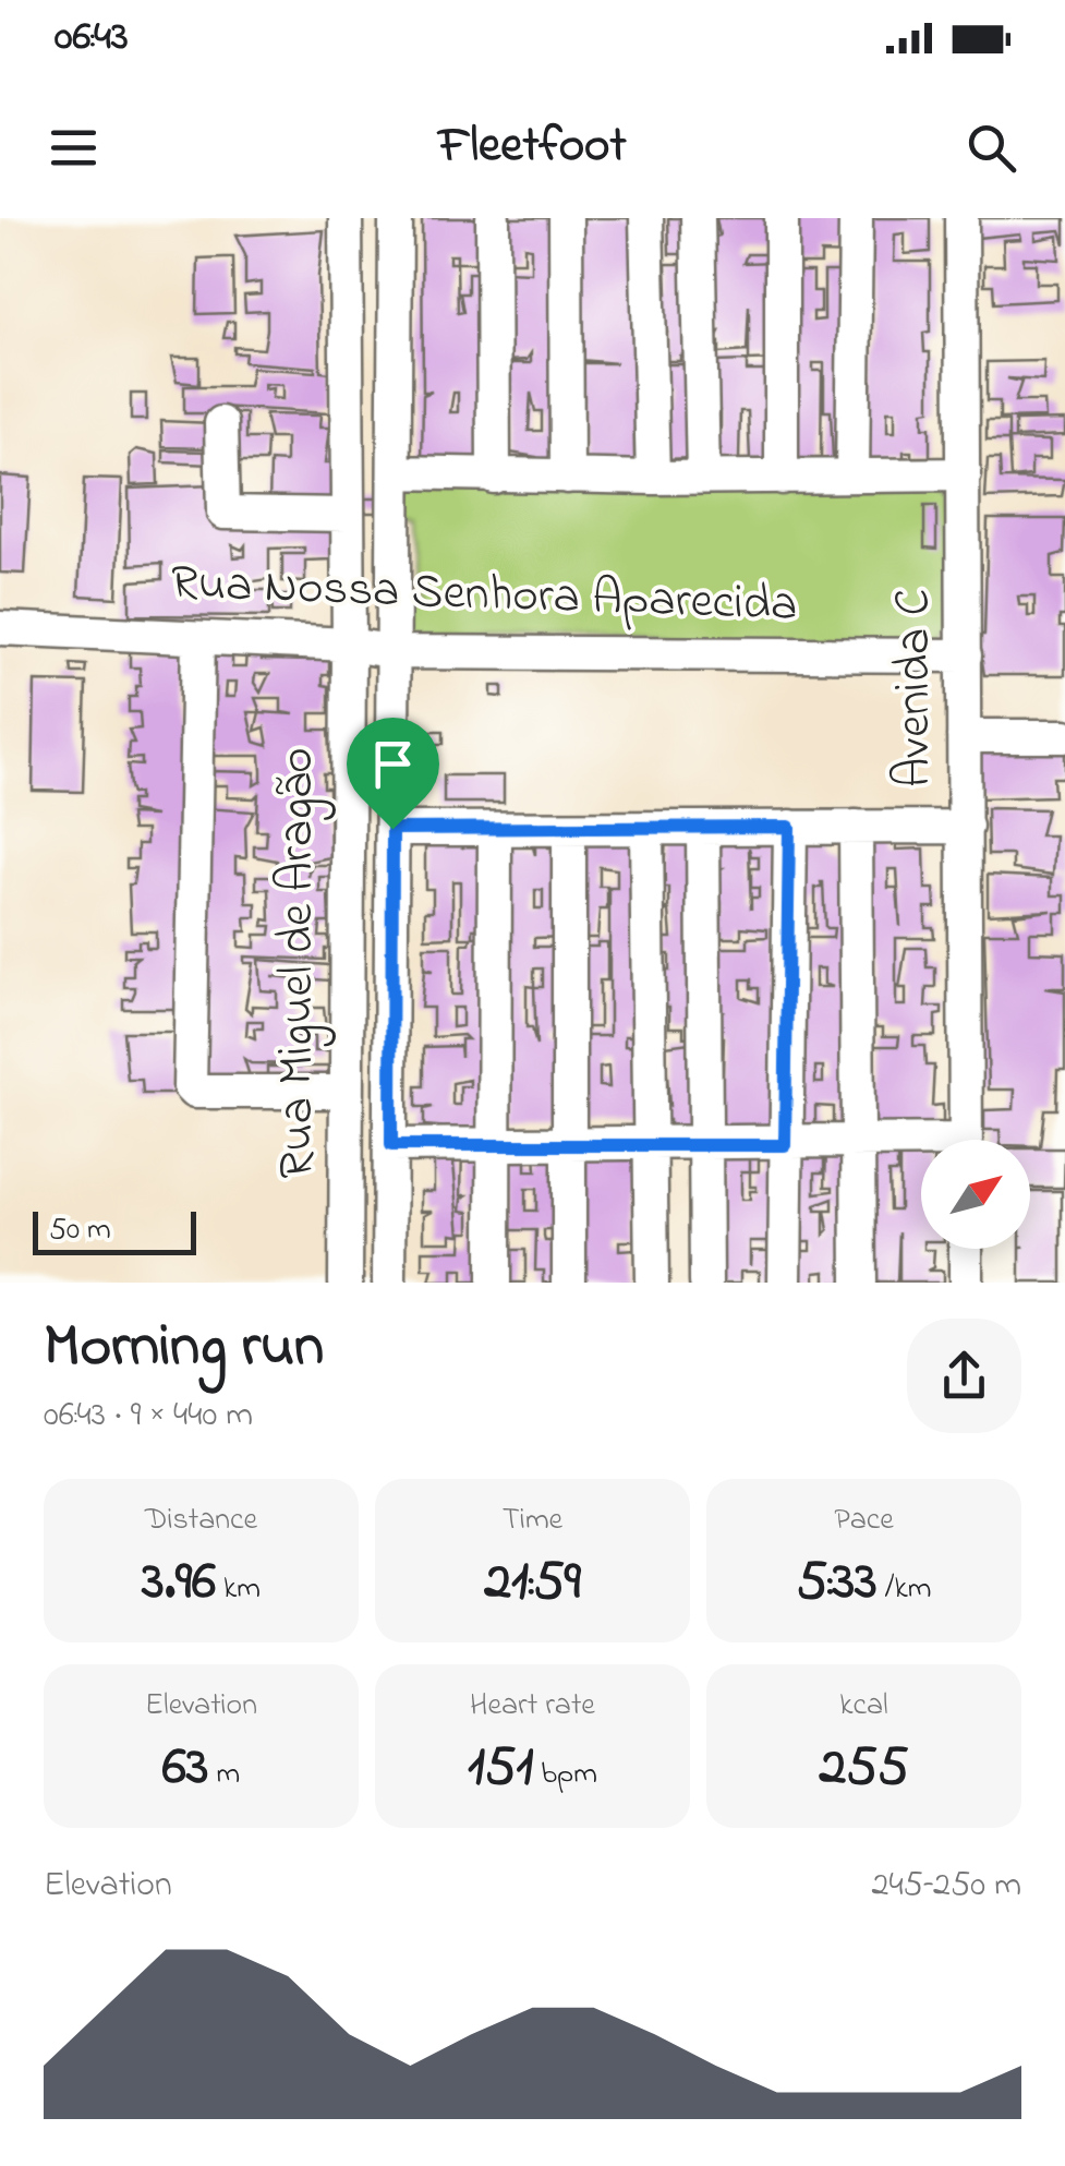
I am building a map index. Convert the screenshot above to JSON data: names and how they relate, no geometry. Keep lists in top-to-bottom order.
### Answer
{
  "streets": {
    "street": ["Rua Nossa Senhora Aparecida", "Avenida C", "Rua Miguel de Aragão"]
  },
  "crossings": [
    ["Rua Nossa Senhora Aparecida", "Avenida C"],
    ["Rua Nossa Senhora Aparecida", "Rua Miguel de Aragão"]
  ],
  "scale_bar": "50 m",
  "north": "top right",
  "page": {
    "status": "06:43",
    "header": "Fleetfoot",
    "scale": "50 m",
    "heading": ["Morning run", "06:43 · 9 × 440 m"],
    "stats": [
      ["Distance", "3.96 km"],
      ["Time", "21:59"],
      ["Pace", "5:33 /km"],
      ["Elevation", "63 m"],
      ["Heart rate", "151 bpm"],
      ["kcal", "255"]
    ],
    "chart": ["Elevation", "245–250 m"]
  }
}
